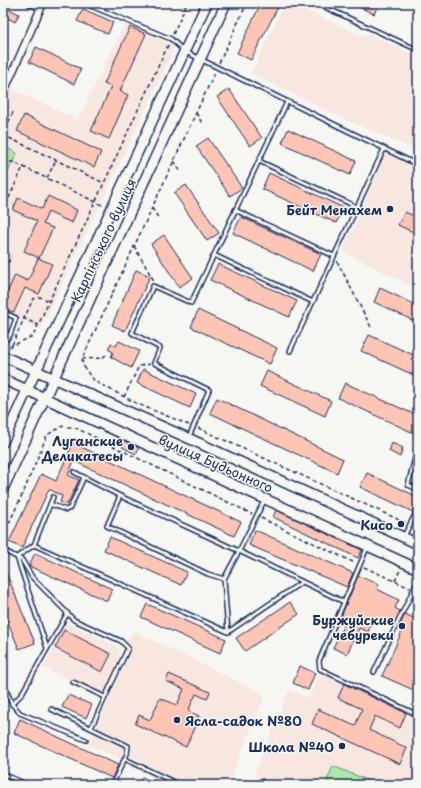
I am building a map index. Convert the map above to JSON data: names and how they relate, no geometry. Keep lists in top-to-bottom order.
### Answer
{
  "streets": {
    "street": ["Карпінського вулиця", "вулиця Будьонного"]
  },
  "crossings": [
    ["Карпінського вулиця", "вулиця Будьонного"]
  ],
  "places": [
    "Бейт Менахем",
    "Луганские Деликатесы",
    "Кисо",
    "Буржуйские чебуреки",
    "Ясла-садок №80",
    "Школа №40"
  ]
}
